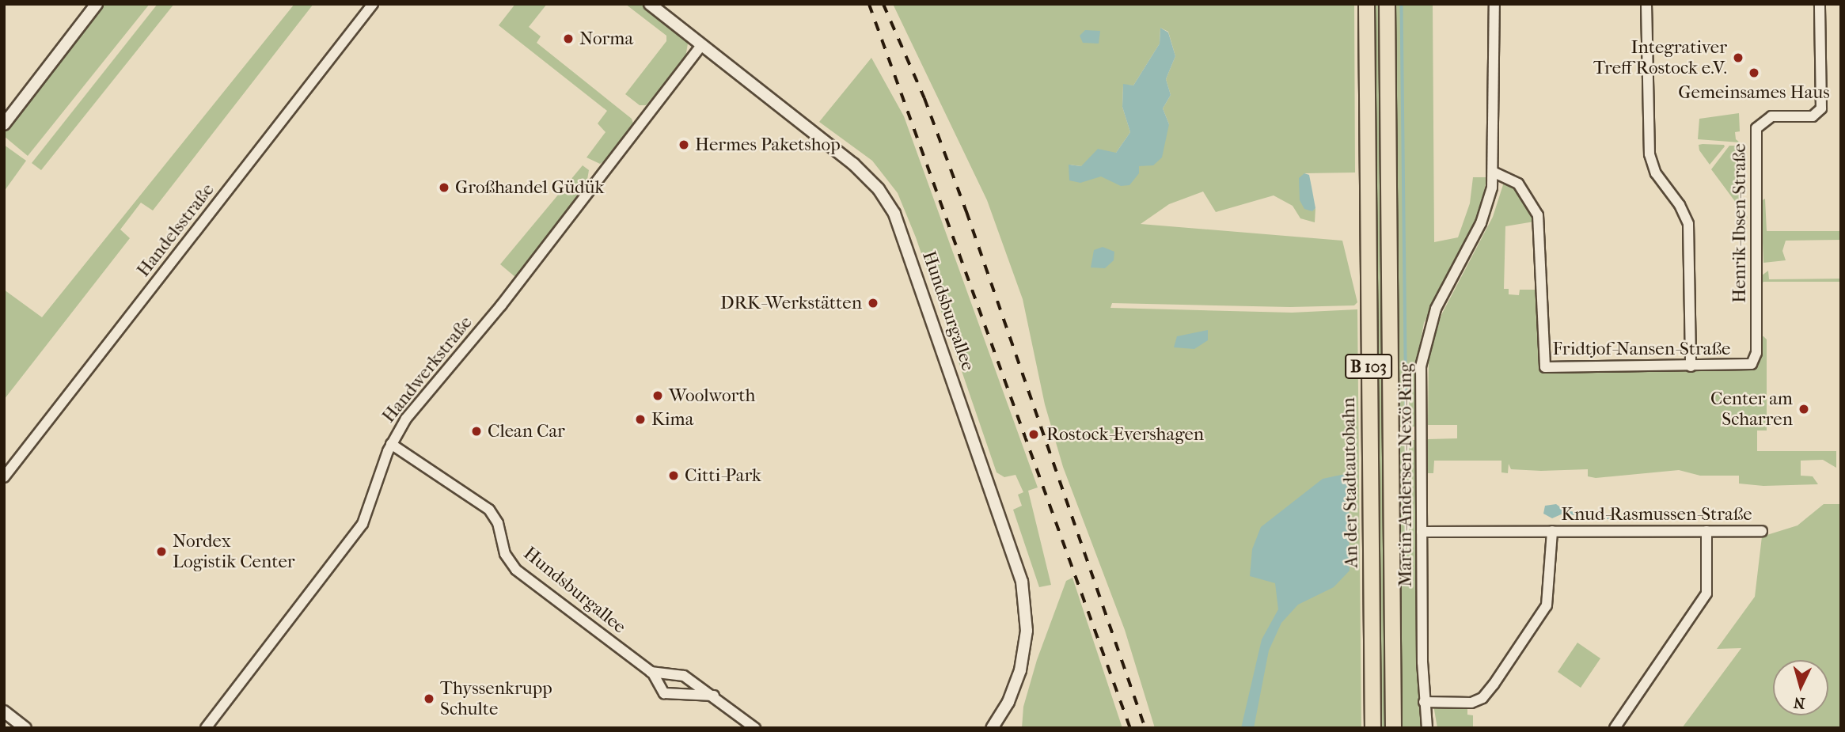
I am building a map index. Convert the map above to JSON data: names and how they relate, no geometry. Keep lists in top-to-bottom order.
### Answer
{
  "streets": {
    "highway": ["B 103", "An der Stadtautobahn"],
    "street": [
      "Henrik-Ibsen-Straße",
      "Handelsstraße",
      "Hundsburgallee",
      "Fridtjof-Nansen-Straße",
      "Handwerkstraße",
      "Martin-Andersen-Nexö-Ring",
      "Knud-Rasmussen-Straße"
    ]
  },
  "crossings": [
    ["Henrik-Ibsen-Straße", "Fridtjof-Nansen-Straße"],
    ["Hundsburgallee", "Handwerkstraße"],
    ["Fridtjof-Nansen-Straße", "Martin-Andersen-Nexö-Ring"],
    ["Martin-Andersen-Nexö-Ring", "Knud-Rasmussen-Straße"]
  ],
  "places": [
    "Norma",
    "Integrativer Treff Rostock e.V.",
    "Gemeinsames Haus",
    "Hermes Paketshop",
    "Großhandel Güdük",
    "DRK-Werkstätten",
    "Woolworth",
    "Center am Scharren",
    "Kima",
    "Clean Car",
    "Rostock-Evershagen",
    "Citti-Park",
    "Nordex Logistik Center",
    "Thyssenkrupp Schulte"
  ],
  "north": "bottom"
}
